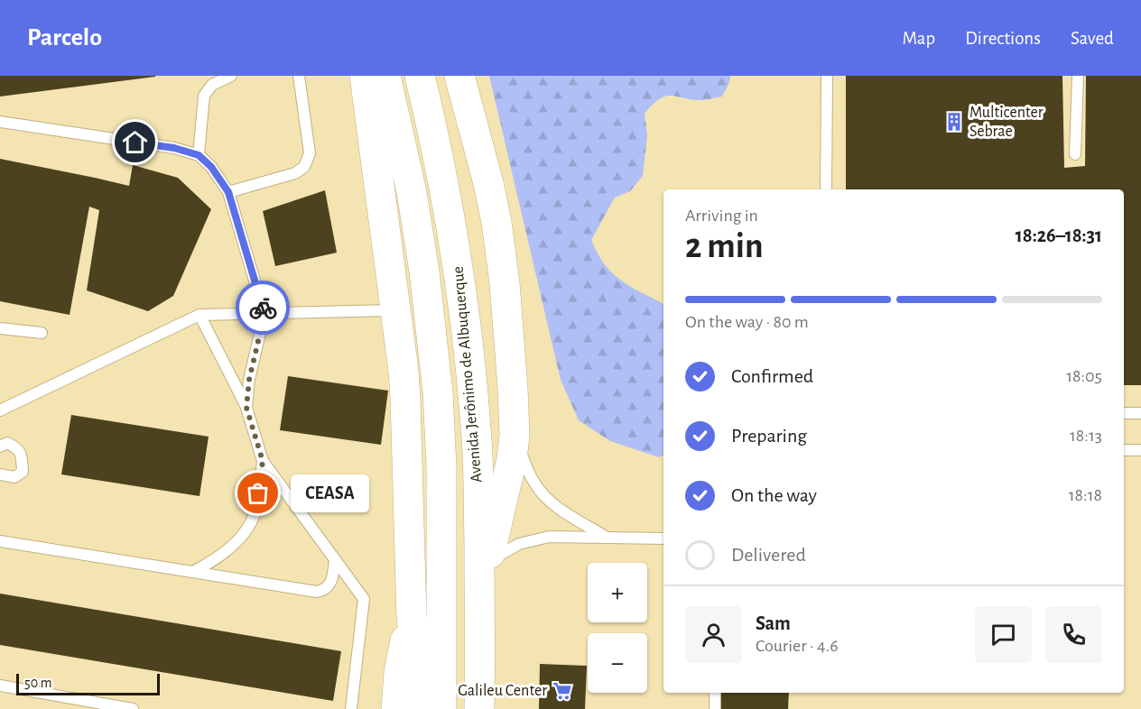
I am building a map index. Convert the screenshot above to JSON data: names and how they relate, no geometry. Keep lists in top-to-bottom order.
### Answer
{
  "streets": {
    "main road": ["Avenida Jerônimo de Albuquerque"]
  },
  "places": {
    "building": ["Multicenter Sebrae"],
    "other": ["CEASA"],
    "supermarket": ["Galileu Center"]
  },
  "scale_bar": "50 m",
  "page": {
    "header": "Parcelo",
    "nav": ["Map", "Directions", "Saved"],
    "heading": ["2 min", "Arriving in", "18:26–18:31"],
    "panel": ["Sam", "Courier · 4.6"],
    "bar": "On the way · 80 m",
    "list": [
      ["Confirmed", "18:05"],
      ["Preparing", "18:13"],
      ["On the way", "18:18"],
      "Delivered"
    ],
    "bubble": "CEASA",
    "map_buttons": ["+", "−"],
    "scale": "50 m"
  }
}
